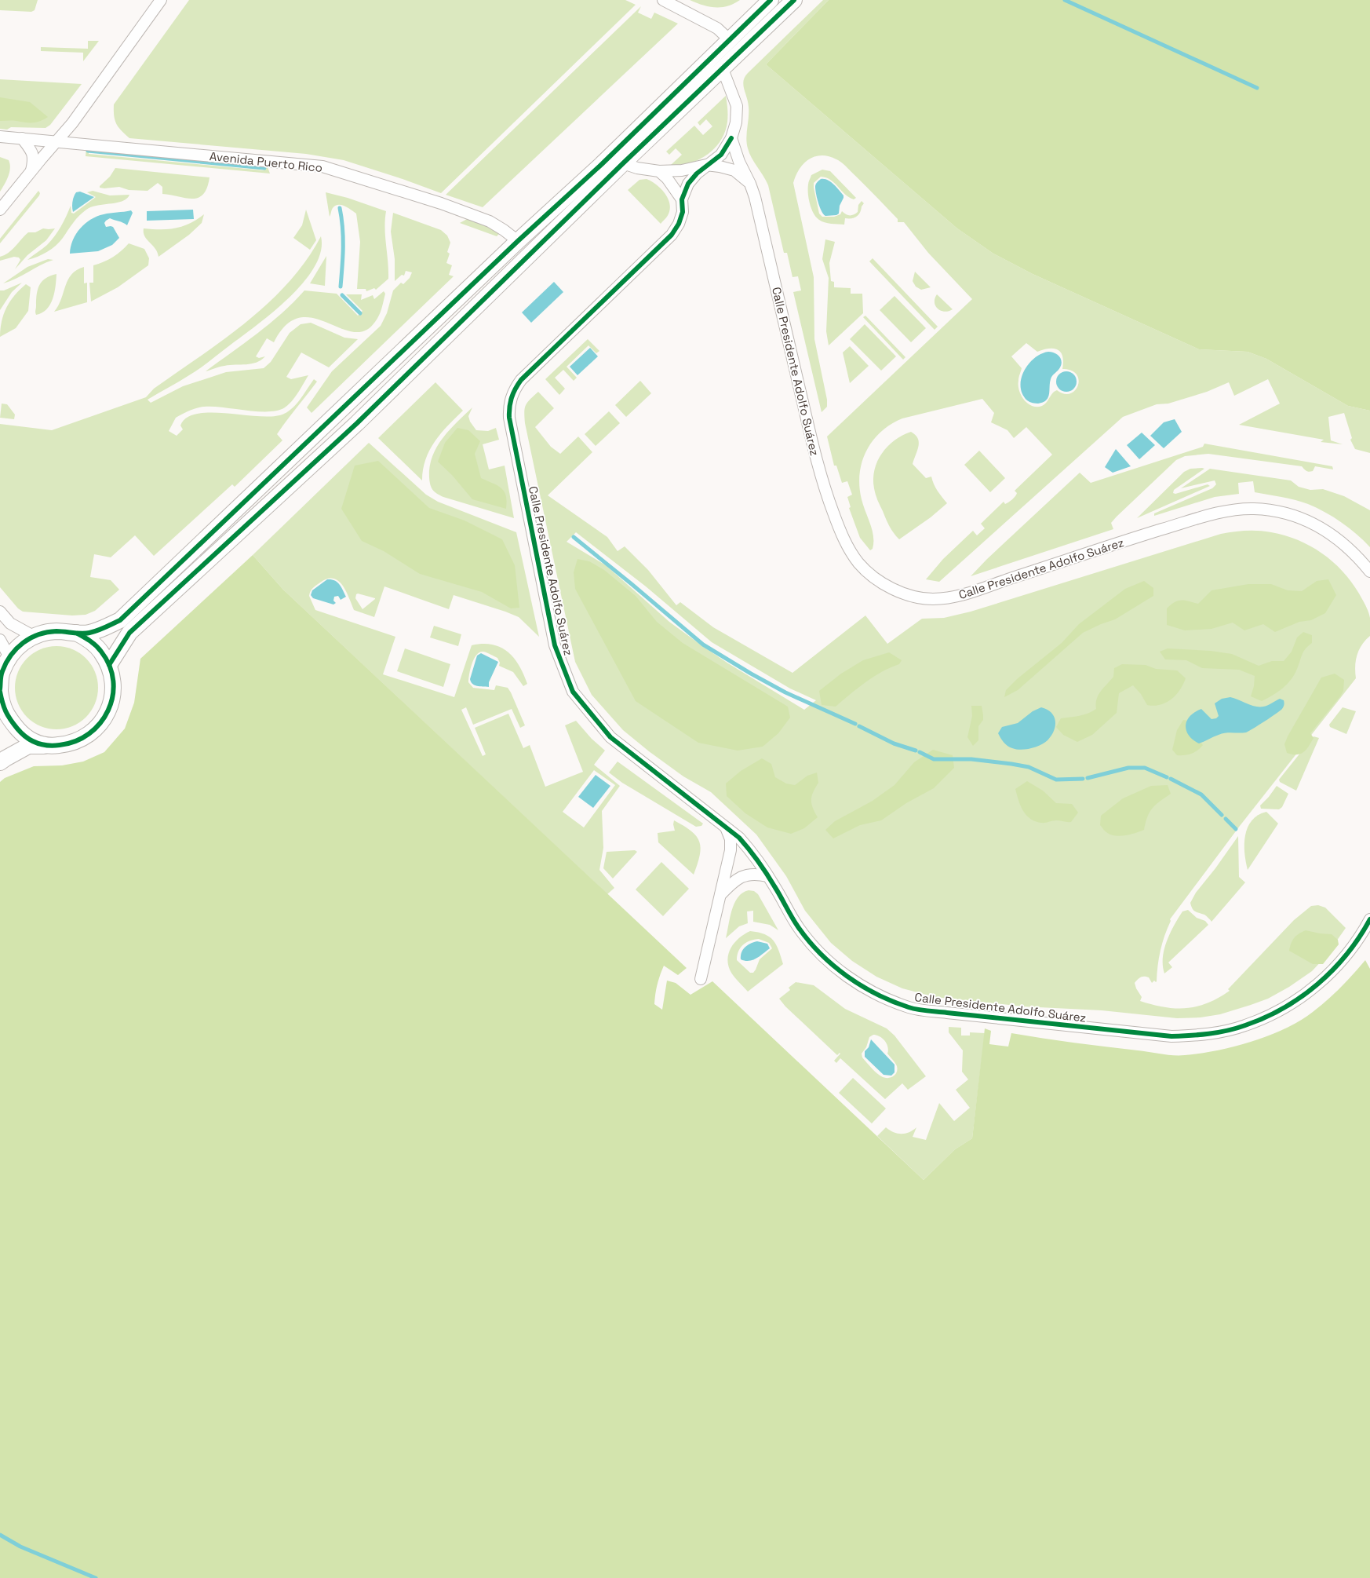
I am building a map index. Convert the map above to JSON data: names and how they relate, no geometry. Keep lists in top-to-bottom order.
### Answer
{
  "streets": {
    "street": ["Avenida Puerto Rico", "Calle Presidente Adolfo Suárez"]
  }
}
